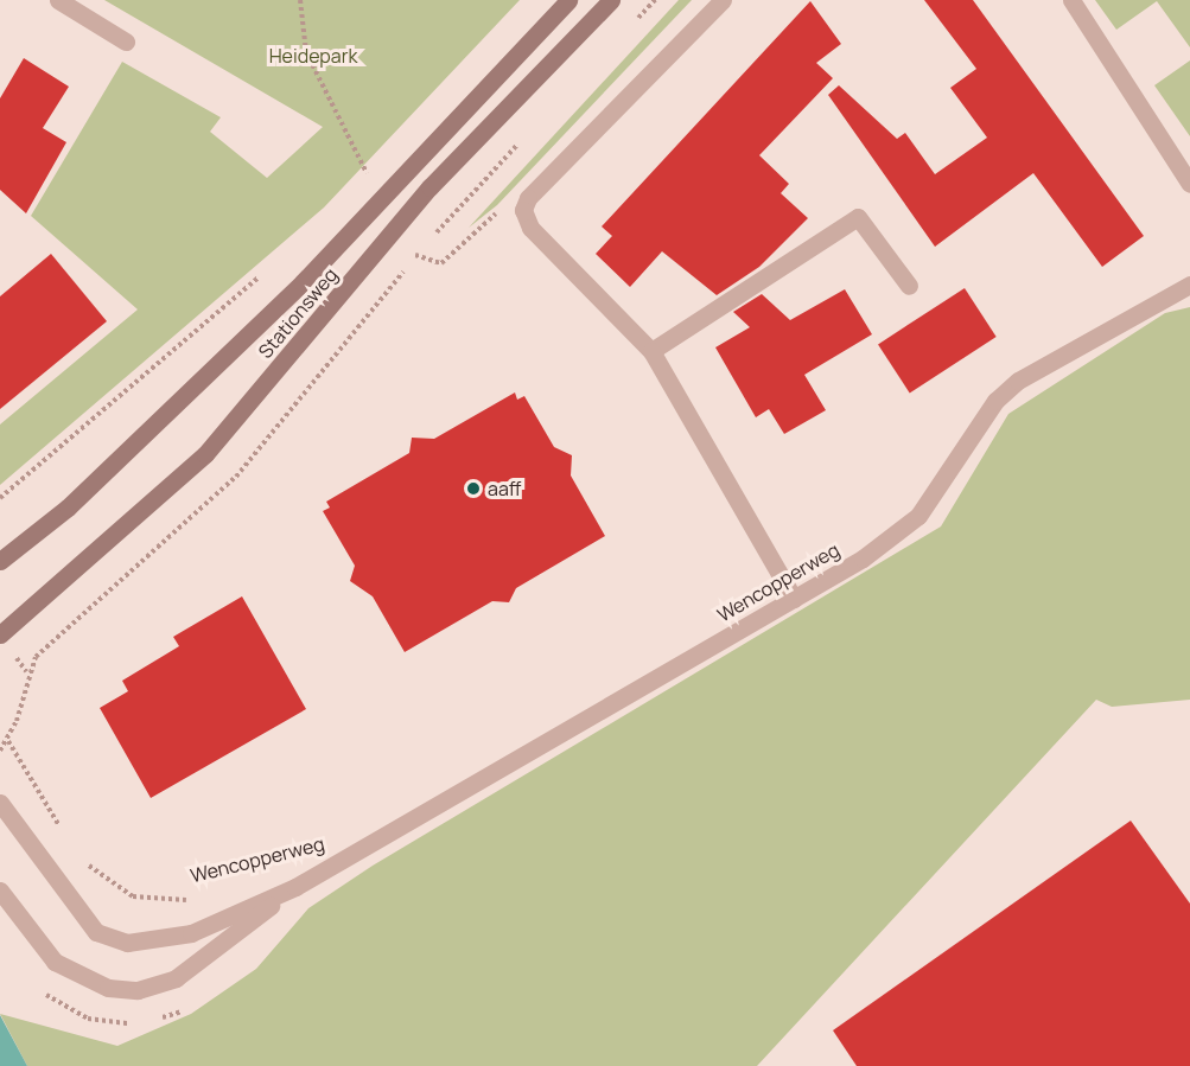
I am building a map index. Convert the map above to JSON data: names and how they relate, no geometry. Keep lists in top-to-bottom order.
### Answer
{
  "streets": {
    "main road": ["Stationsweg"],
    "street": ["Wencopperweg"]
  },
  "parks": ["Heidepark"],
  "places": ["aaff"]
}
